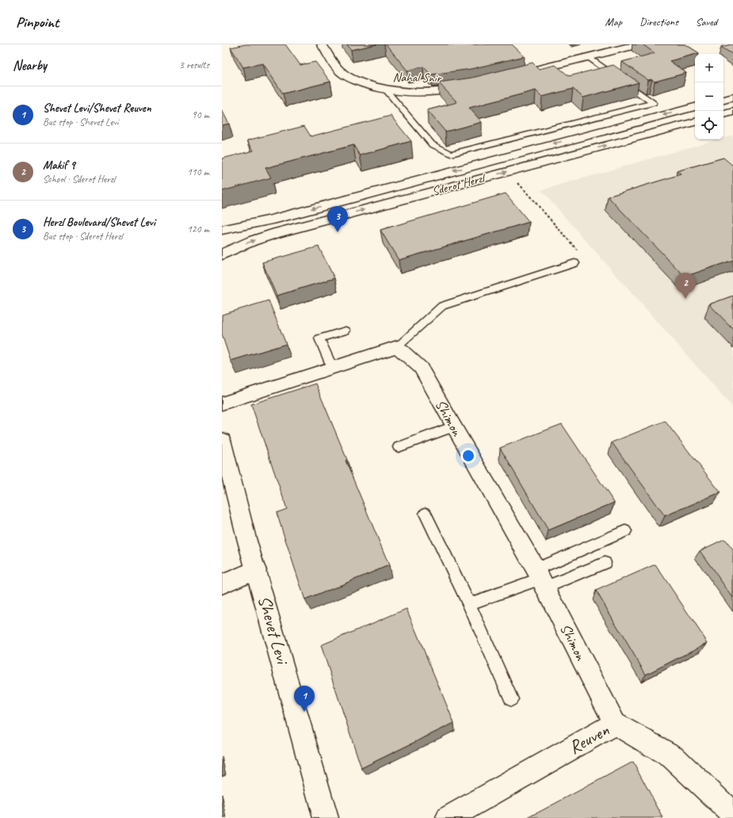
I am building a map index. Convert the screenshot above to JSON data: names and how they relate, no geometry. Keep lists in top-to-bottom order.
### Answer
{
  "streets": {
    "street": [
      "Nahal Snir",
      "Sderot Herzl",
      "Shimon",
      "Shevet Levi",
      "Reuven"
    ]
  },
  "crossings": [
    ["Shimon", "Reuven"]
  ],
  "page": {
    "header": "Pinpoint",
    "nav": ["Map", "Directions", "Saved"],
    "heading": ["Nearby", "3 results"],
    "map_buttons": ["+", "−"],
    "list": [
      {
        "mark": "1",
        "name": "Shevet Levi/Shevet Reuven",
        "note": "Bus stop · Shevet Levi",
        "value": "90 m"
      },
      {
        "mark": "2",
        "name": "Makif 9",
        "note": "School · Sderot Herzl",
        "value": "110 m"
      },
      {
        "mark": "3",
        "name": "Herzl Boulevard/Shevet Levi",
        "note": "Bus stop · Sderot Herzl",
        "value": "120 m"
      }
    ],
    "pins": ["3", "2", "1"]
  }
}
